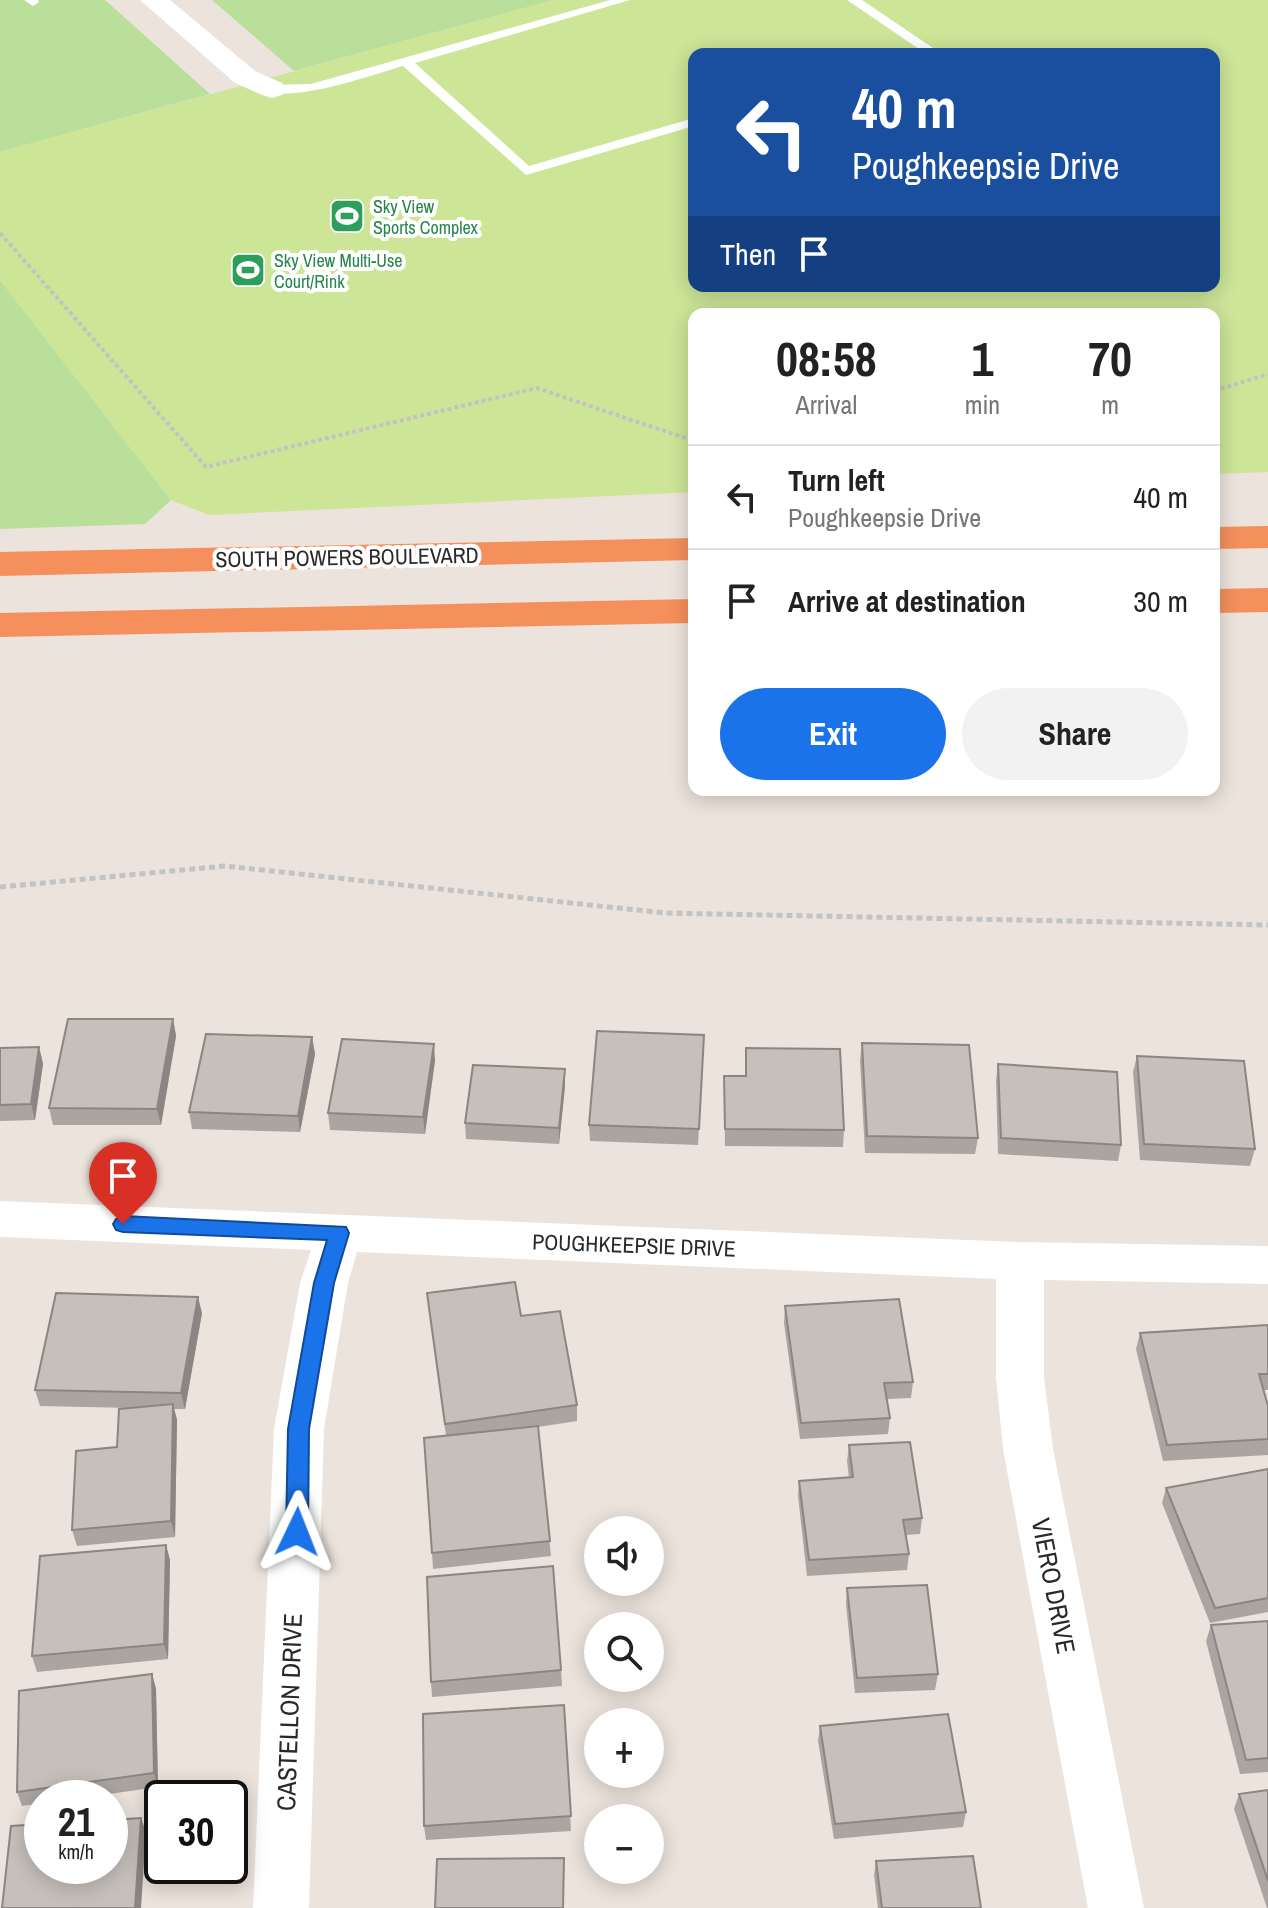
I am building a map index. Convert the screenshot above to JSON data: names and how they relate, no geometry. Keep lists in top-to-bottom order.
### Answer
{
  "streets": {
    "highway": ["SOUTH POWERS BOULEVARD"],
    "street": ["POUGHKEEPSIE DRIVE", "VIERO DRIVE", "CASTELLON DRIVE"]
  },
  "crossings": [
    ["POUGHKEEPSIE DRIVE", "VIERO DRIVE"],
    ["POUGHKEEPSIE DRIVE", "CASTELLON DRIVE"]
  ],
  "places": {
    "sports": ["Sky View Sports Complex", "Sky View Multi-Use Court/Rink"]
  },
  "page": {
    "turn": ["40 m", "Poughkeepsie Drive"],
    "then": "Then",
    "eta": [
      "08:58",
      "Arrival",
      "1",
      "min",
      "70",
      "m"
    ],
    "list": [
      {
        "name": "Turn left",
        "note": "Poughkeepsie Drive",
        "value": "40 m"
      },
      {
        "name": "Arrive at destination",
        "value": "30 m"
      }
    ],
    "buttons": ["Exit", "Share"],
    "map_buttons": ["+", "−"],
    "speed": "21 km/h",
    "limit": "30"
  }
}
